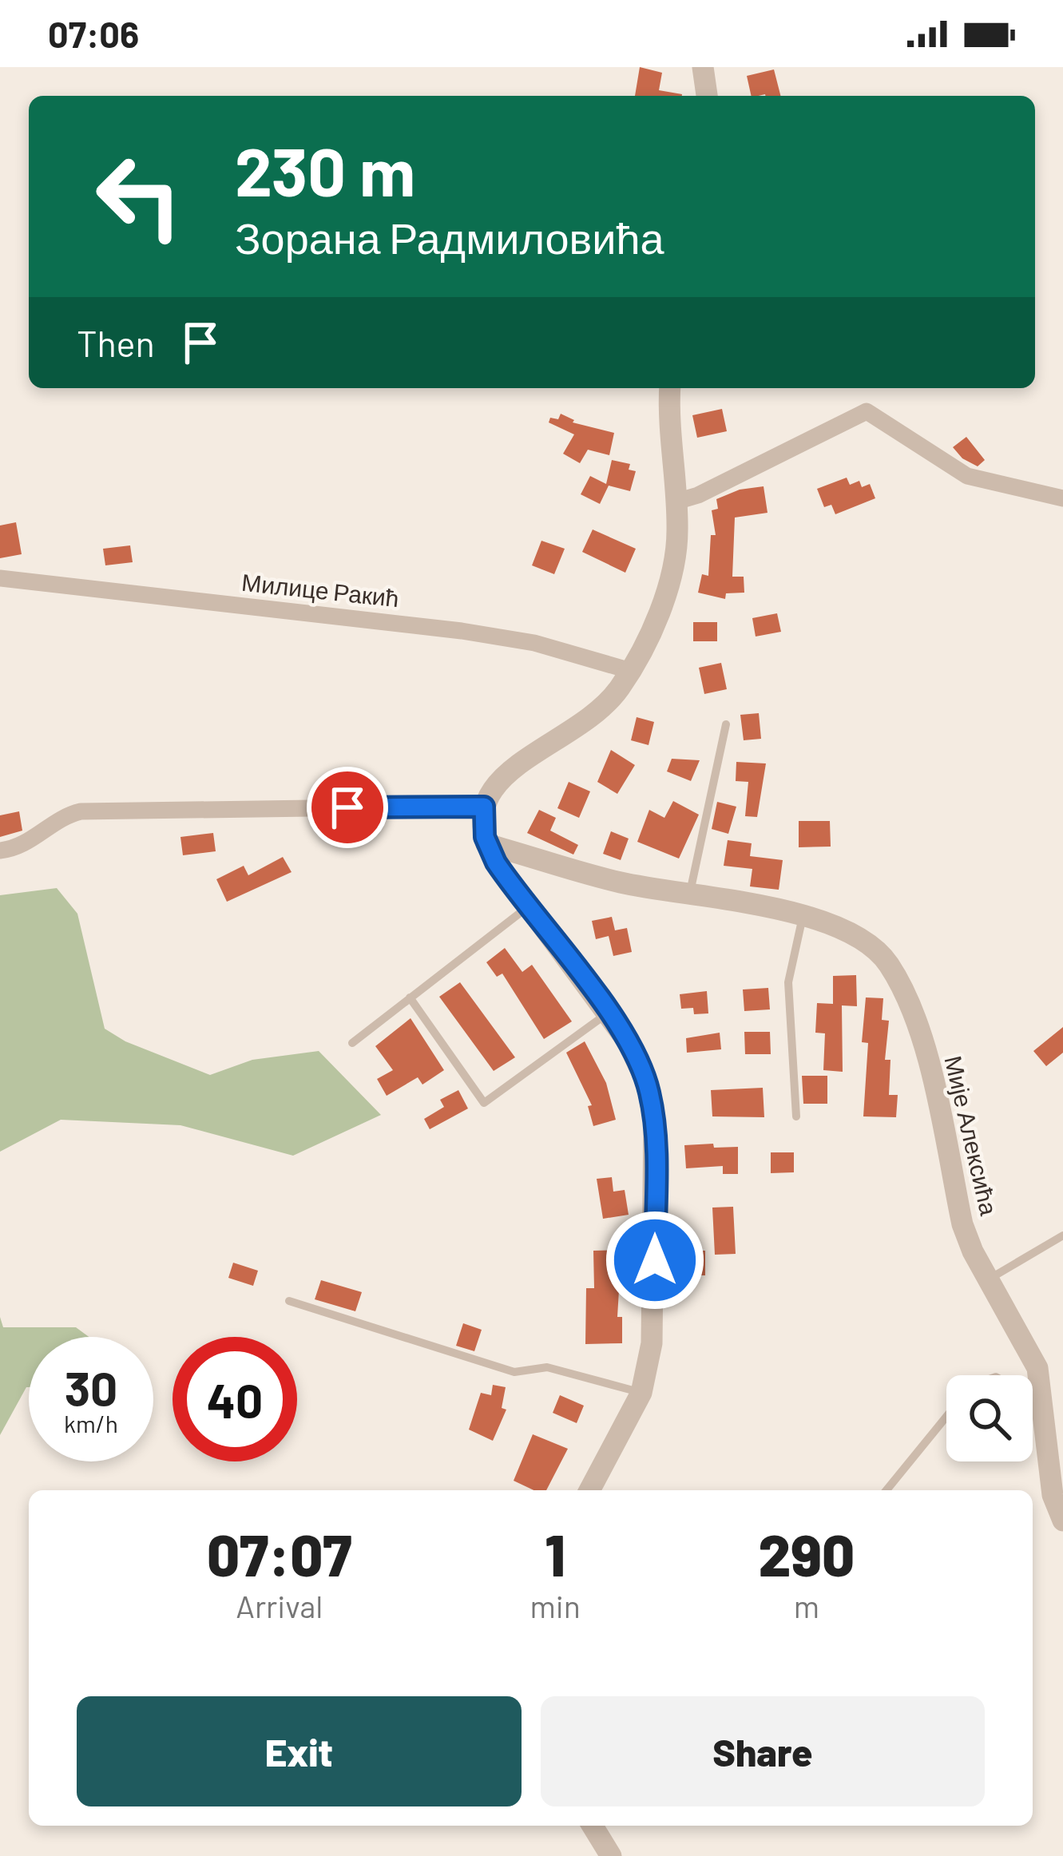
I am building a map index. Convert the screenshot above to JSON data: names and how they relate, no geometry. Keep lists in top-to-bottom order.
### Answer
{
  "streets": {
    "street": ["Милице Ракић", "Мије Алексића"]
  },
  "page": {
    "status": "07:06",
    "turn": ["230 m", "Зорана Радмиловића"],
    "then": "Then",
    "speed": "30 km/h",
    "limit": "40",
    "eta": [
      "07:07",
      "Arrival",
      "1",
      "min",
      "290",
      "m"
    ],
    "buttons": ["Exit", "Share"]
  }
}
